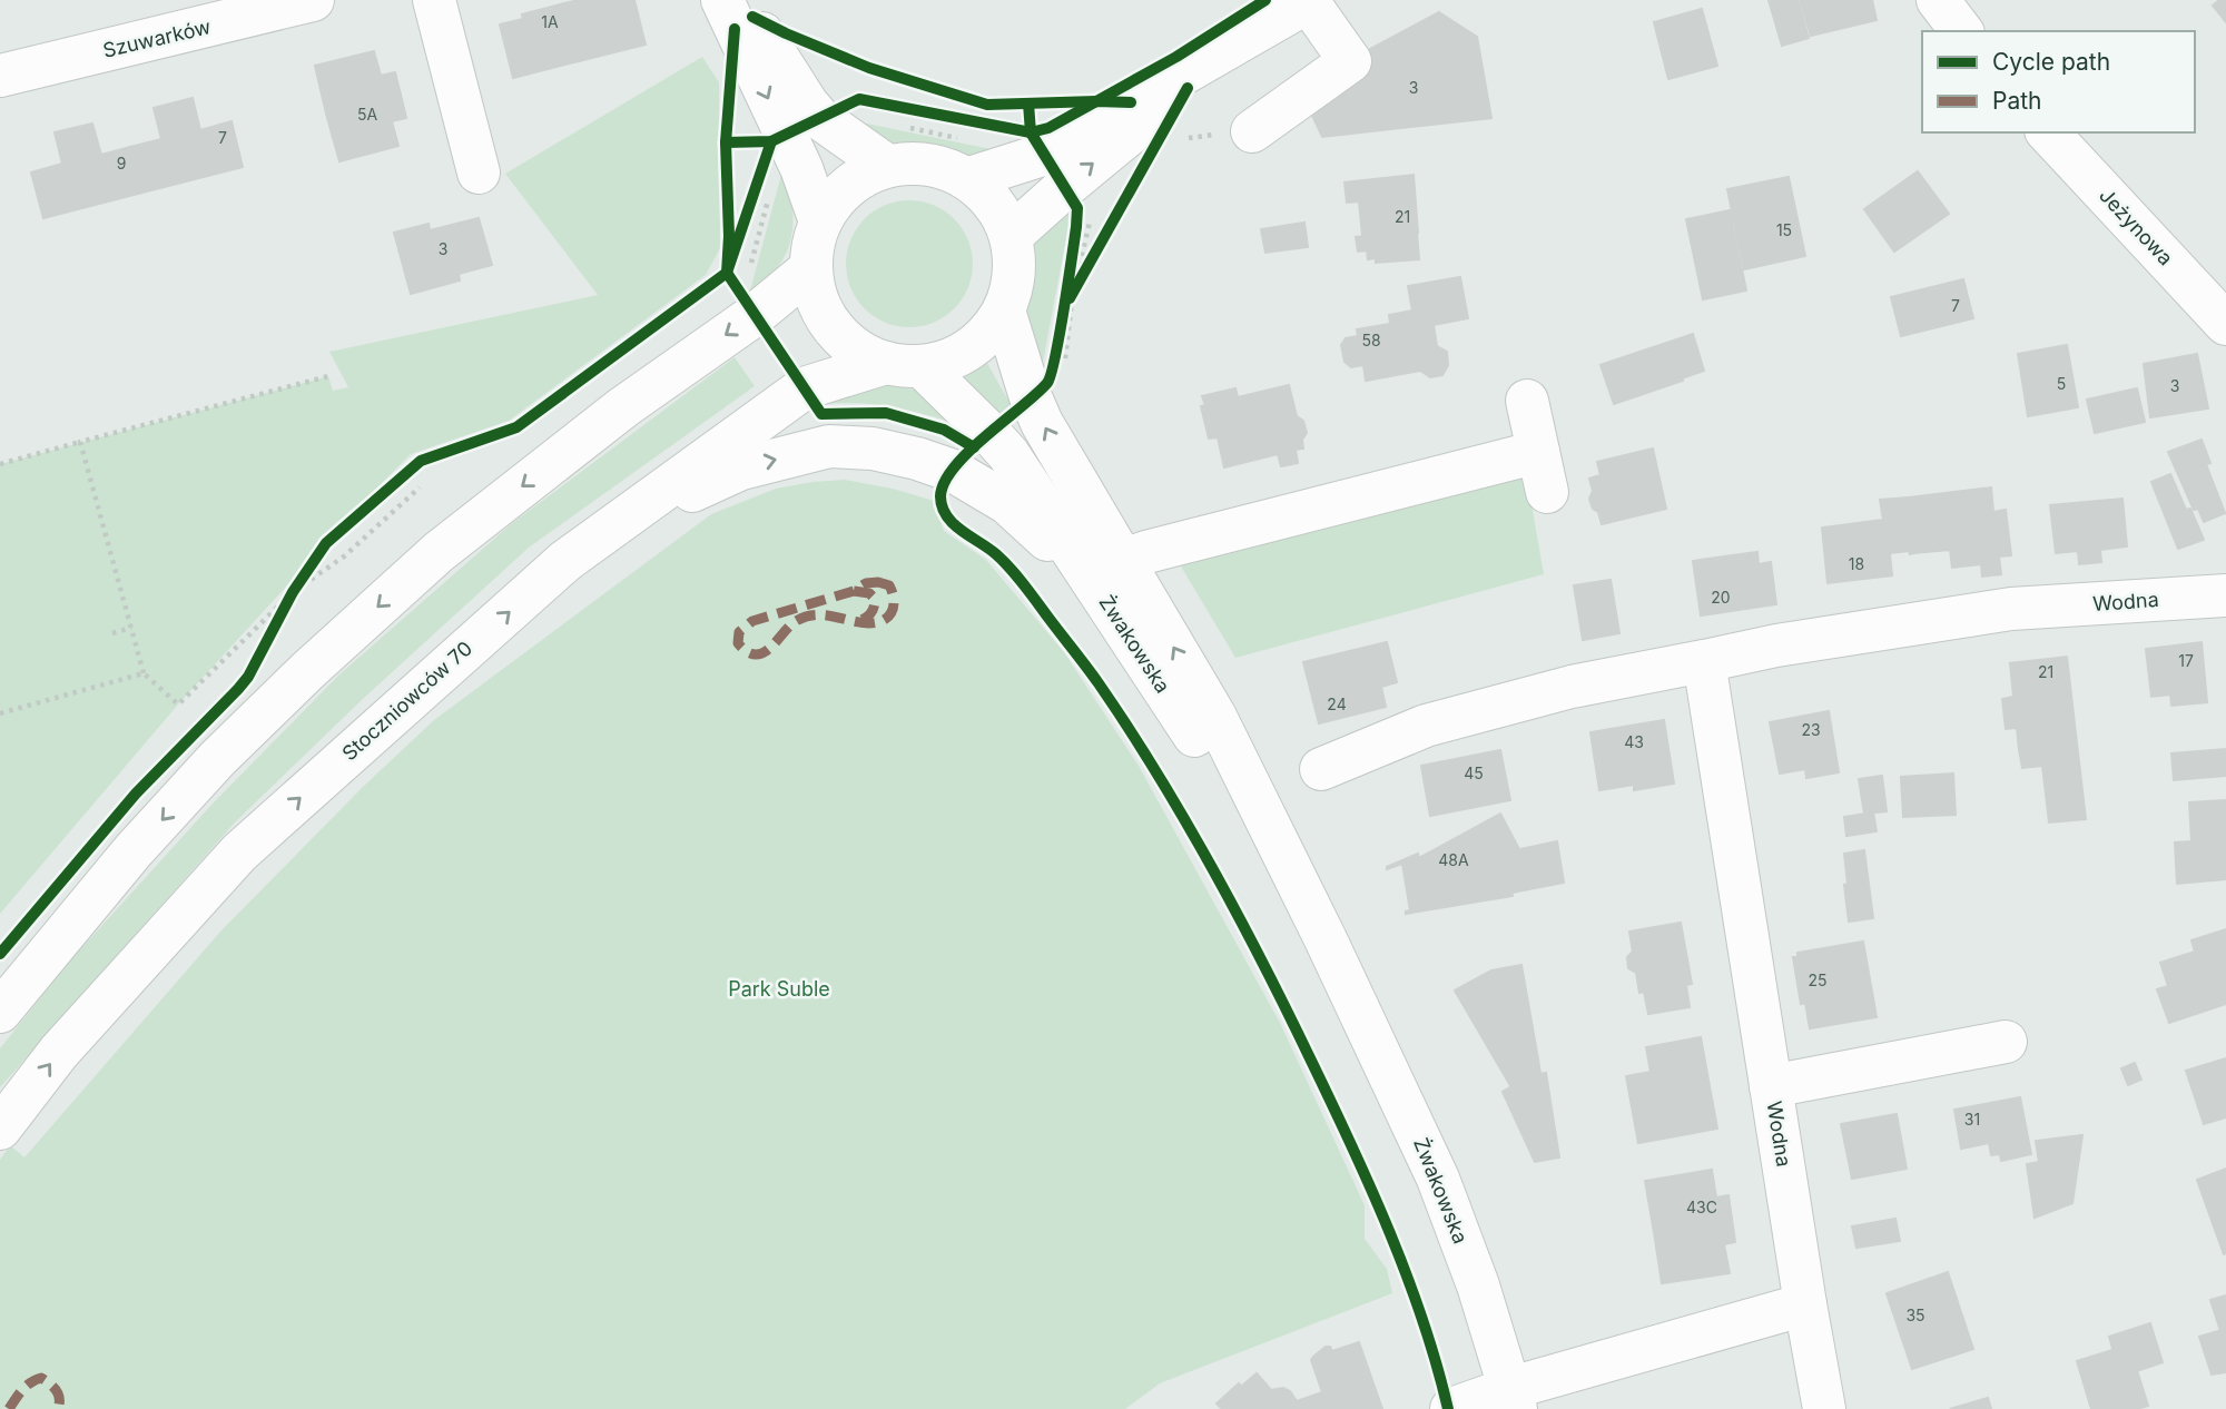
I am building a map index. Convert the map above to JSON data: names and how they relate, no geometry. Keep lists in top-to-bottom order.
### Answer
{
  "streets": {
    "street": [
      "Szuwarków",
      "Jeżynowa",
      "Wodna",
      "Żwakowska",
      "Stoczniowców 70"
    ]
  },
  "crossings": [
    ["Żwakowska", "Stoczniowców 70"]
  ],
  "parks": ["Park Suble"],
  "house_numbers": [
    "1A",
    "3",
    "5A",
    "7",
    "9",
    "21",
    "15",
    "3",
    "7",
    "58",
    "5",
    "3",
    "18",
    "20",
    "17",
    "21",
    "24",
    "23",
    "43",
    "45",
    "48A",
    "25",
    "31",
    "43C",
    "35"
  ],
  "legend": ["Cycle path", "Path"]
}
